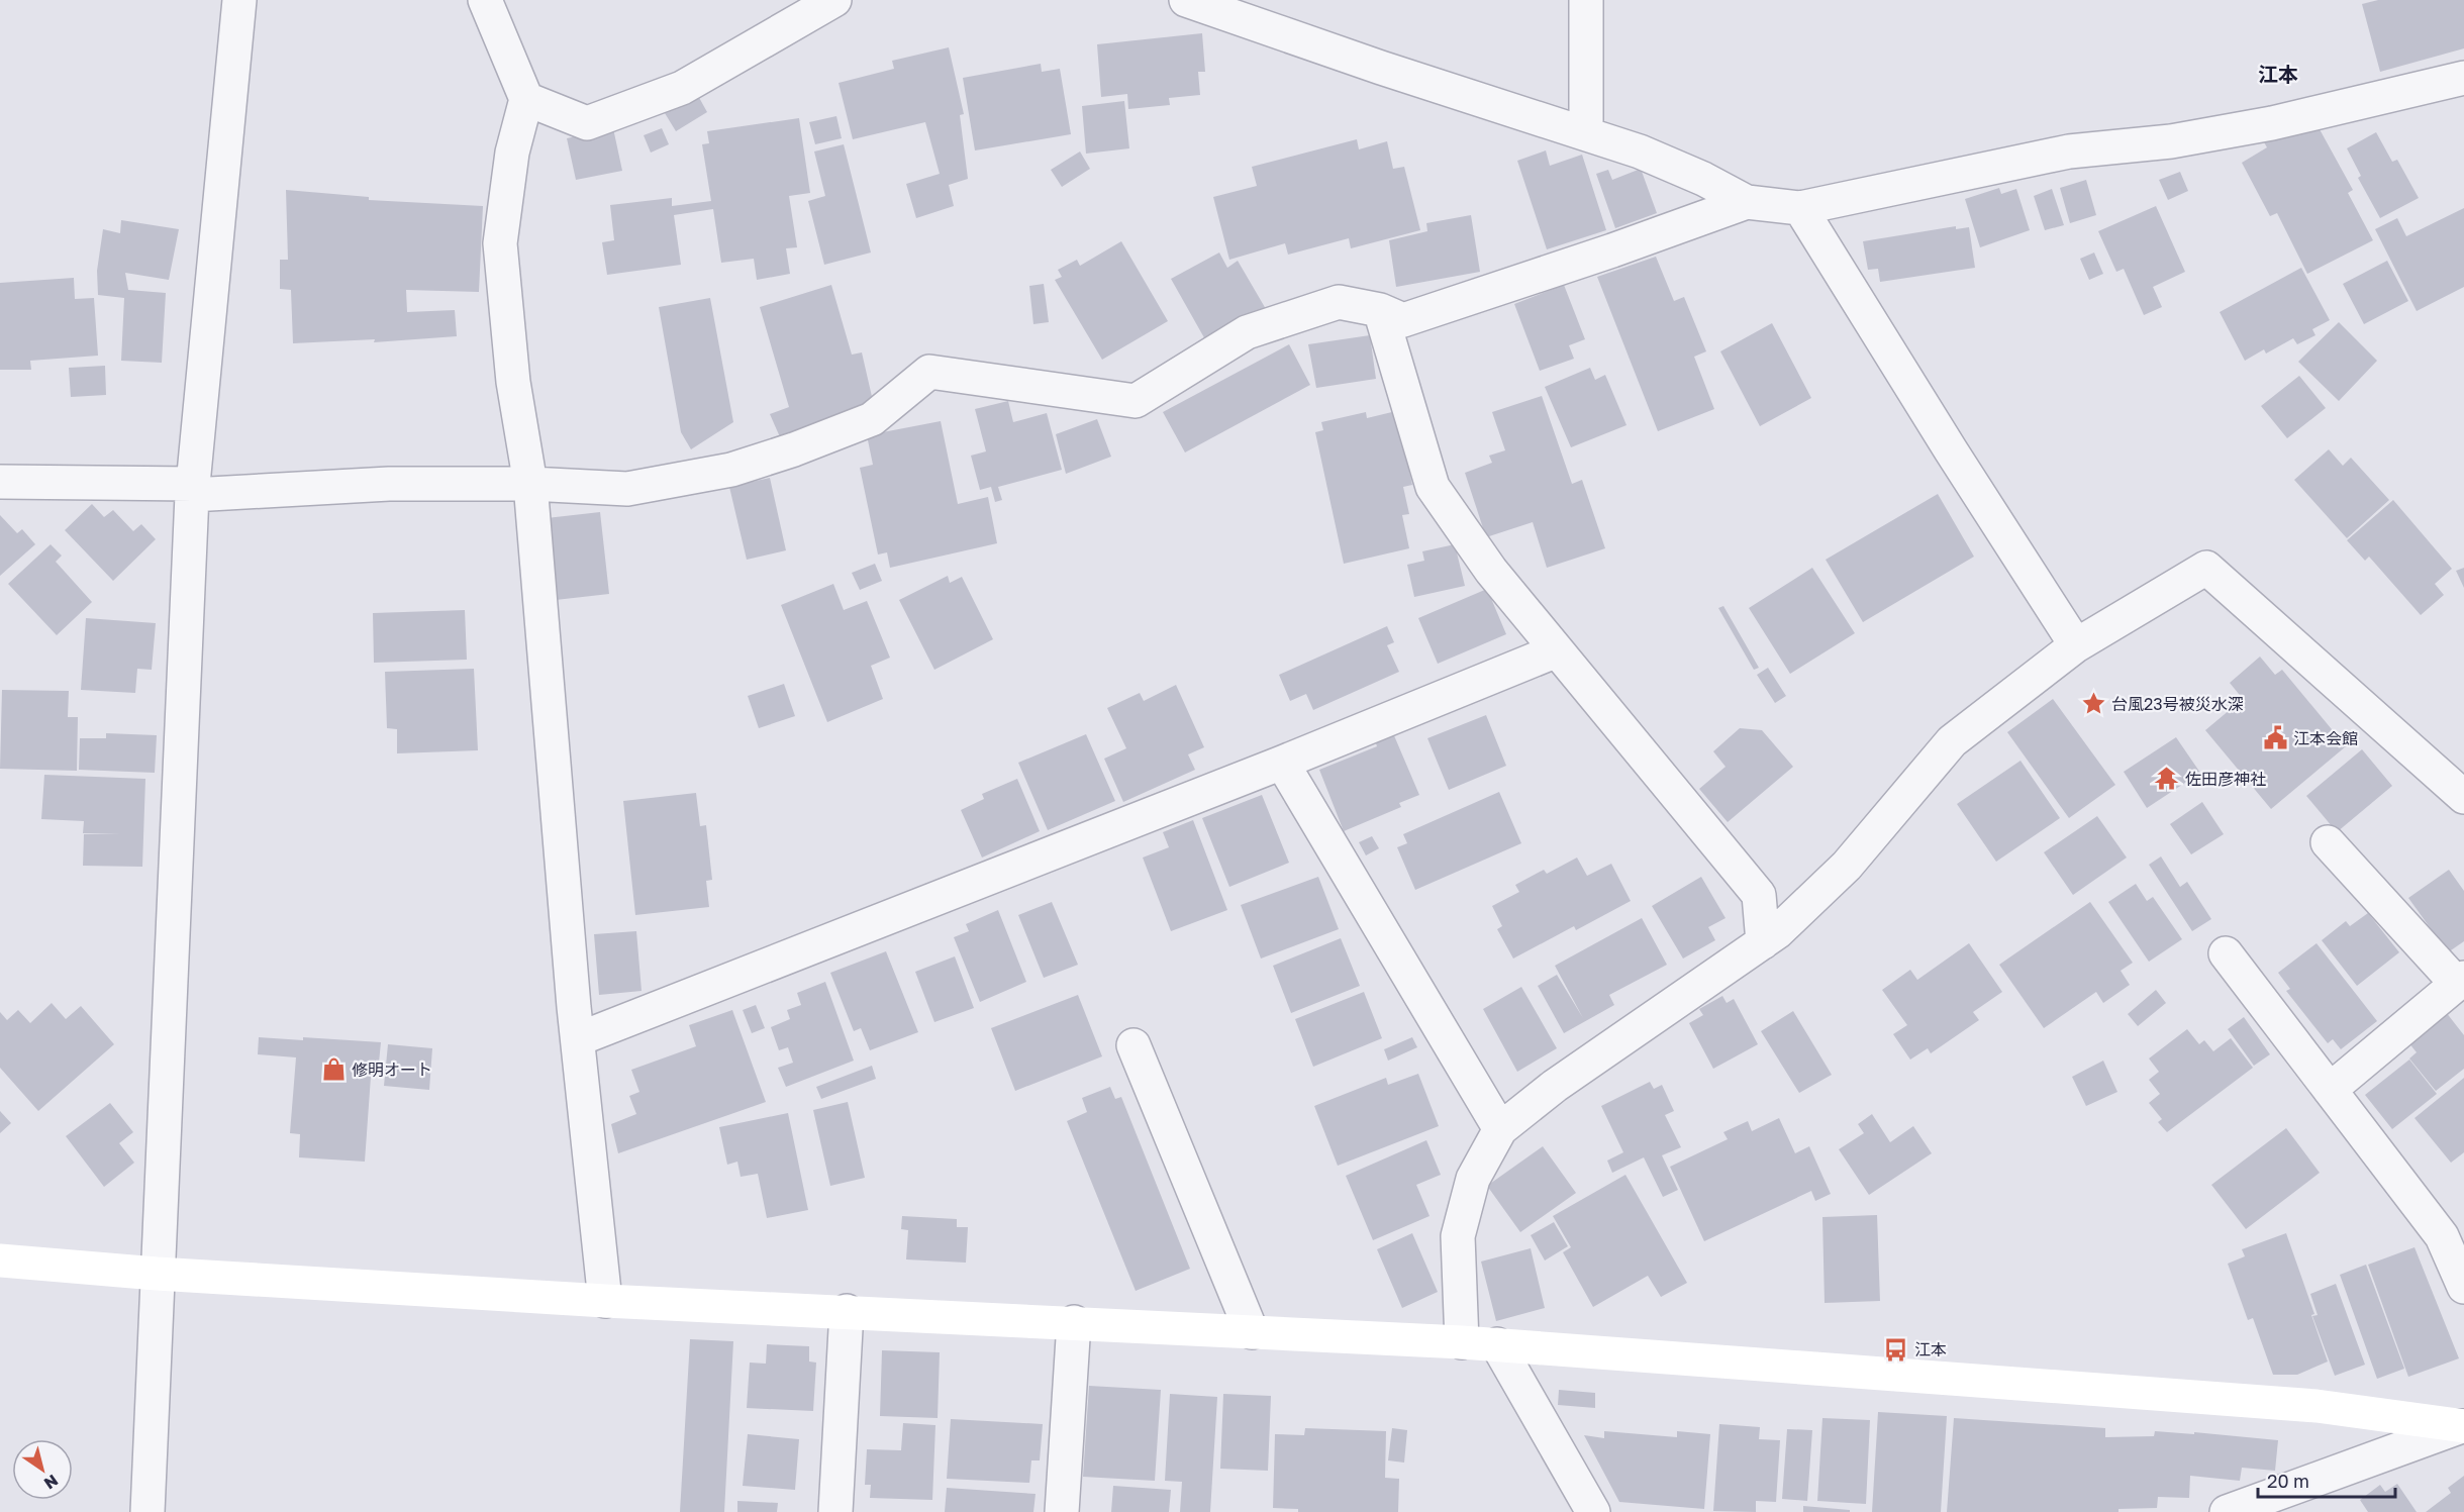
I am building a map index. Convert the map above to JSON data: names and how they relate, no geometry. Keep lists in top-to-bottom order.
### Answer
{
  "districts": ["江本"],
  "places": {
    "place": ["台風23号被災水深"],
    "public building": ["江本会館"],
    "temple": ["佐田彦神社"],
    "shop": ["修明オート"],
    "bus stop": ["江本"]
  },
  "scale_bar": "20 m",
  "north": "bottom right"
}
